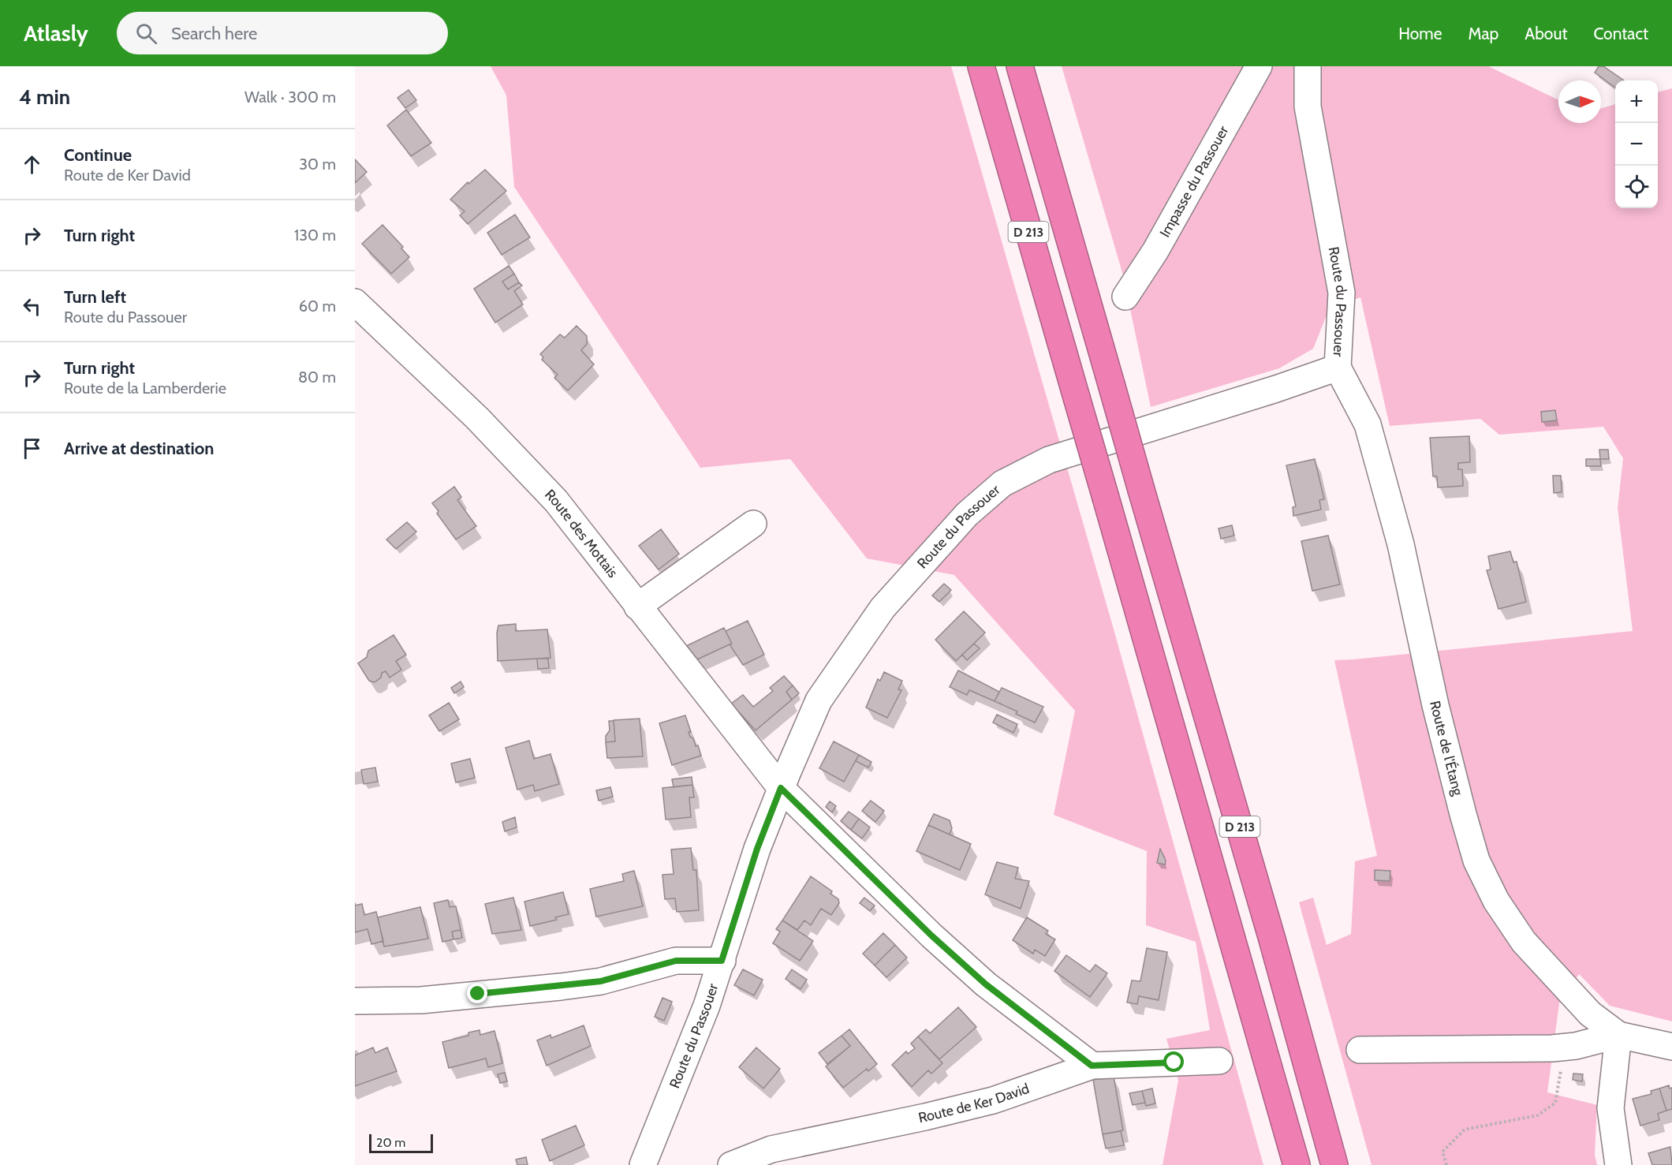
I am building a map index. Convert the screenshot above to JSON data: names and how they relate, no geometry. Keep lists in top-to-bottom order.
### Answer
{
  "streets": {
    "highway": ["D 213"],
    "street": [
      "Impasse du Passouer",
      "Route du Passouer",
      "Route des Mottais",
      "Route de l'Étang",
      "Route de Ker David"
    ]
  },
  "crossings": [
    ["Route du Passouer", "Route des Mottais"],
    ["Route du Passouer", "Route de l'Étang"],
    ["Route des Mottais", "Route de Ker David"]
  ],
  "scale_bar": "20 m",
  "north": "right",
  "page": {
    "header": "Atlasly",
    "search": "Search here",
    "nav": [
      "Home",
      "Map",
      "About",
      "Contact"
    ],
    "heading": ["4 min", "Walk · 300 m"],
    "map_buttons": ["+", "−"],
    "list": [
      ["Continue", "Route de Ker David", "30 m"],
      ["Turn right", "130 m"],
      ["Turn left", "Route du Passouer", "60 m"],
      ["Turn right", "Route de la Lamberderie", "80 m"],
      "Arrive at destination"
    ],
    "scale": "20 m"
  }
}
